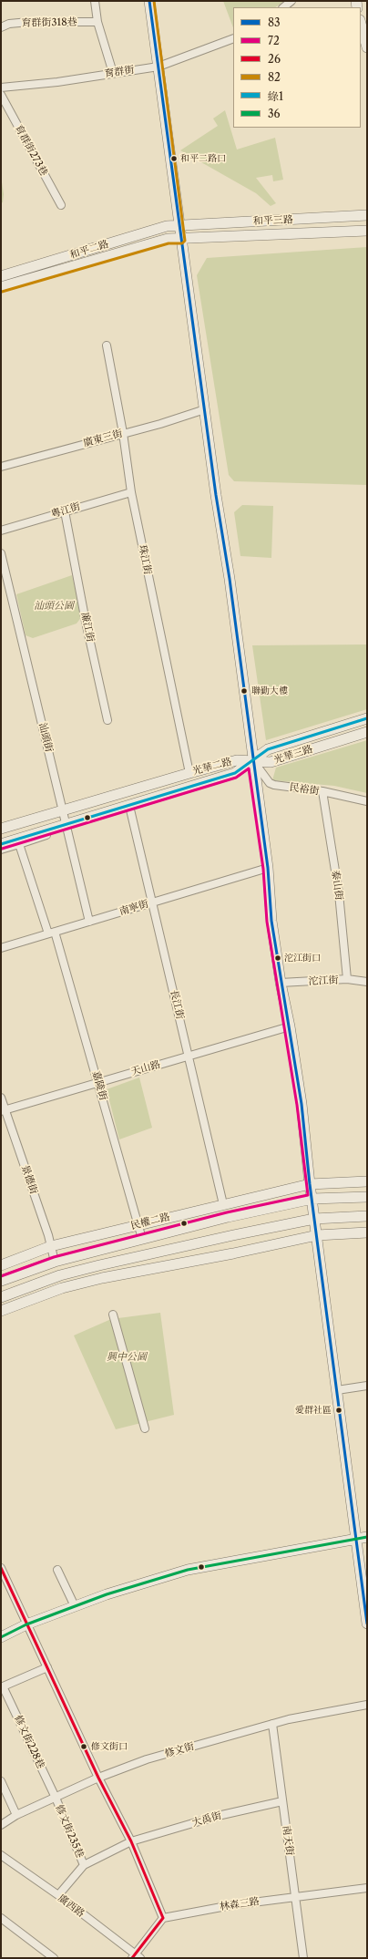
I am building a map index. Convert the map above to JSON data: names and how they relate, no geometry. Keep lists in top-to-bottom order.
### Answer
{
  "streets": {
    "street": [
      "育群街318巷",
      "育群街",
      "育群街273巷",
      "和平三路",
      "和平二路",
      "廣東三街",
      "粵江街",
      "珠江街",
      "廉江街",
      "汕頭街",
      "光華三路",
      "光華二路",
      "民裕街",
      "泰山街",
      "南寧街",
      "沱江街",
      "長江街",
      "天山路",
      "嘉陵街",
      "景德街",
      "民權二路",
      "修文街228巷",
      "修文街",
      "大禹街",
      "修文街235巷",
      "南天街",
      "林森三路",
      "廣西路"
    ]
  },
  "crossings": [
    ["和平三路", "和平二路"],
    ["廣東三街", "珠江街"],
    ["粵江街", "珠江街"],
    ["粵江街", "廉江街"],
    ["珠江街", "光華二路"],
    ["汕頭街", "光華二路"],
    ["汕頭街", "南寧街"],
    ["光華三路", "光華二路"],
    ["光華三路", "民裕街"],
    ["光華二路", "民裕街"],
    ["光華二路", "長江街"],
    ["民裕街", "泰山街"],
    ["泰山街", "沱江街"],
    ["南寧街", "長江街"],
    ["南寧街", "嘉陵街"],
    ["長江街", "天山路"],
    ["長江街", "民權二路"],
    ["天山路", "嘉陵街"],
    ["天山路", "景德街"],
    ["嘉陵街", "民權二路"],
    ["景德街", "民權二路"],
    ["修文街228巷", "修文街"],
    ["修文街228巷", "修文街235巷"],
    ["修文街", "修文街235巷"],
    ["修文街", "南天街"],
    ["大禹街", "修文街235巷"],
    ["大禹街", "南天街"],
    ["南天街", "林森三路"]
  ],
  "parks": ["汕頭公園", "興中公園"],
  "places": [
    "和平二路口",
    "聯勤大樓",
    "沱江街口",
    "愛群社區",
    "修文街口"
  ],
  "lines": [
    "transit line 83",
    "transit line 82",
    "transit line 綠1",
    "transit line 72",
    "transit line 36",
    "transit line 26"
  ],
  "legend": [
    "83",
    "72",
    "26",
    "82",
    "綠1",
    "36"
  ]
}
